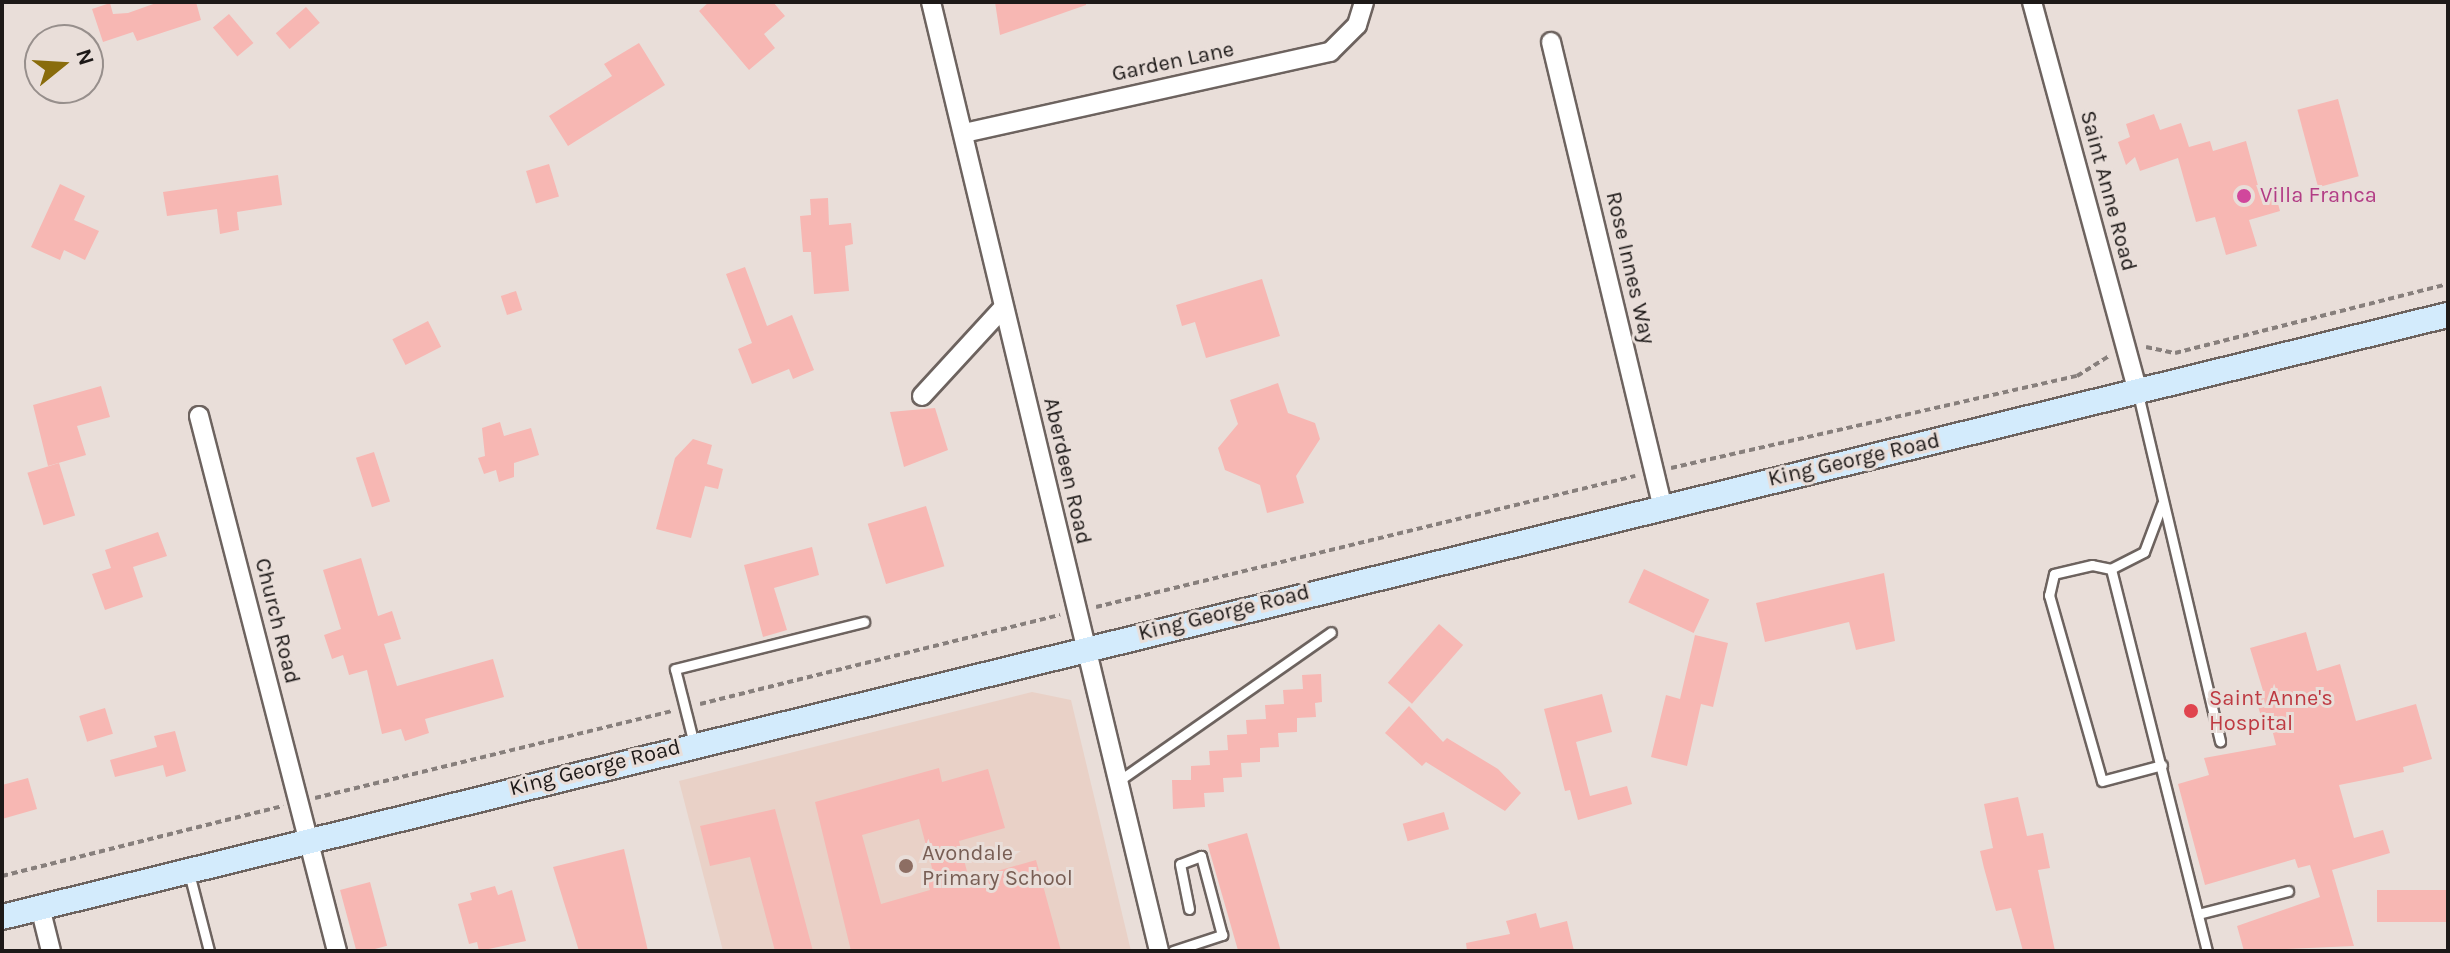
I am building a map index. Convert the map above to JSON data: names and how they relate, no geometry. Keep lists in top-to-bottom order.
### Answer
{
  "streets": {
    "main road": ["King George Road"],
    "street": [
      "Garden Lane",
      "Saint Anne Road",
      "Rose Innes Way",
      "Aberdeen Road",
      "Church Road"
    ]
  },
  "crossings": [
    ["Garden Lane", "Aberdeen Road"],
    ["Saint Anne Road", "King George Road"],
    ["Rose Innes Way", "King George Road"],
    ["King George Road", "Aberdeen Road"],
    ["King George Road", "Church Road"]
  ],
  "places": ["Villa Franca", "Saint Anne's Hospital", "Avondale Primary School"],
  "north": "right"
}
